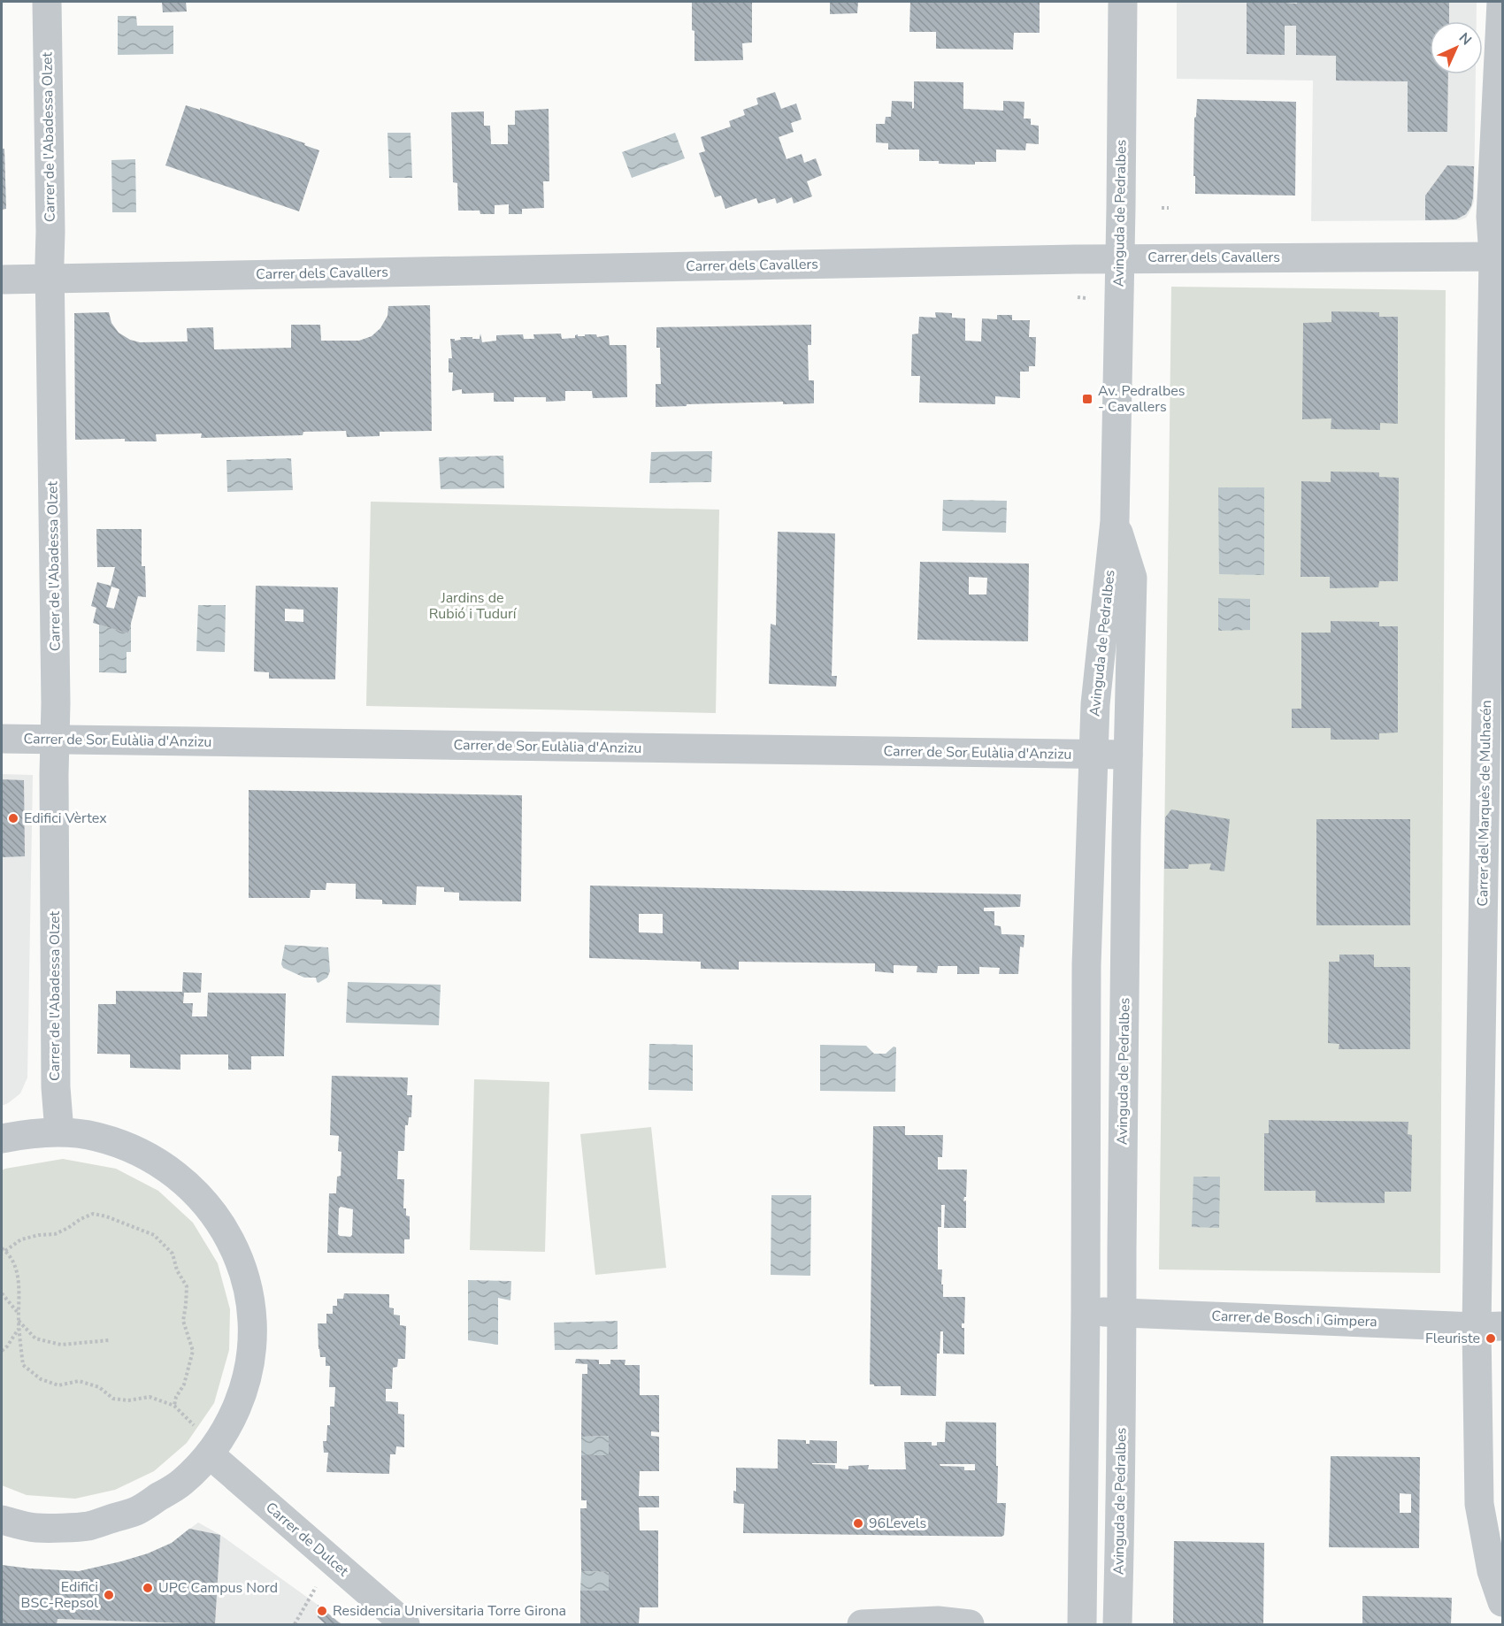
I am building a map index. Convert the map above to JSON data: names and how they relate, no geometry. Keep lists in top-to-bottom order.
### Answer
{
  "streets": {
    "street": [
      "Carrer de l'Abadessa Olzet",
      "Avinguda de Pedralbes",
      "Carrer dels Cavallers",
      "Carrer de Sor Eulàlia d'Anzizu",
      "Carrer del Marquès de Mulhacén",
      "Carrer de Bosch i Gimpera",
      "Carrer de Dulcet"
    ]
  },
  "crossings": [
    ["Carrer de l'Abadessa Olzet", "Carrer dels Cavallers"],
    ["Carrer de l'Abadessa Olzet", "Carrer de Sor Eulàlia d'Anzizu"],
    ["Avinguda de Pedralbes", "Carrer dels Cavallers"],
    ["Avinguda de Pedralbes", "Carrer de Sor Eulàlia d'Anzizu"],
    ["Avinguda de Pedralbes", "Carrer de Bosch i Gimpera"],
    ["Carrer dels Cavallers", "Carrer del Marquès de Mulhacén"],
    ["Carrer del Marquès de Mulhacén", "Carrer de Bosch i Gimpera"]
  ],
  "parks": ["Jardins de Rubió i Tudurí"],
  "places": {
    "transit": ["Av. Pedralbes - Cavallers"],
    "other": [
      "Edifici Vèrtex",
      "Fleuriste",
      "96Levels",
      "UPC Campus Nord",
      "Edifici BSC-Repsol",
      "Residencia Universitaria Torre Girona"
    ]
  },
  "north": "top right"
}
